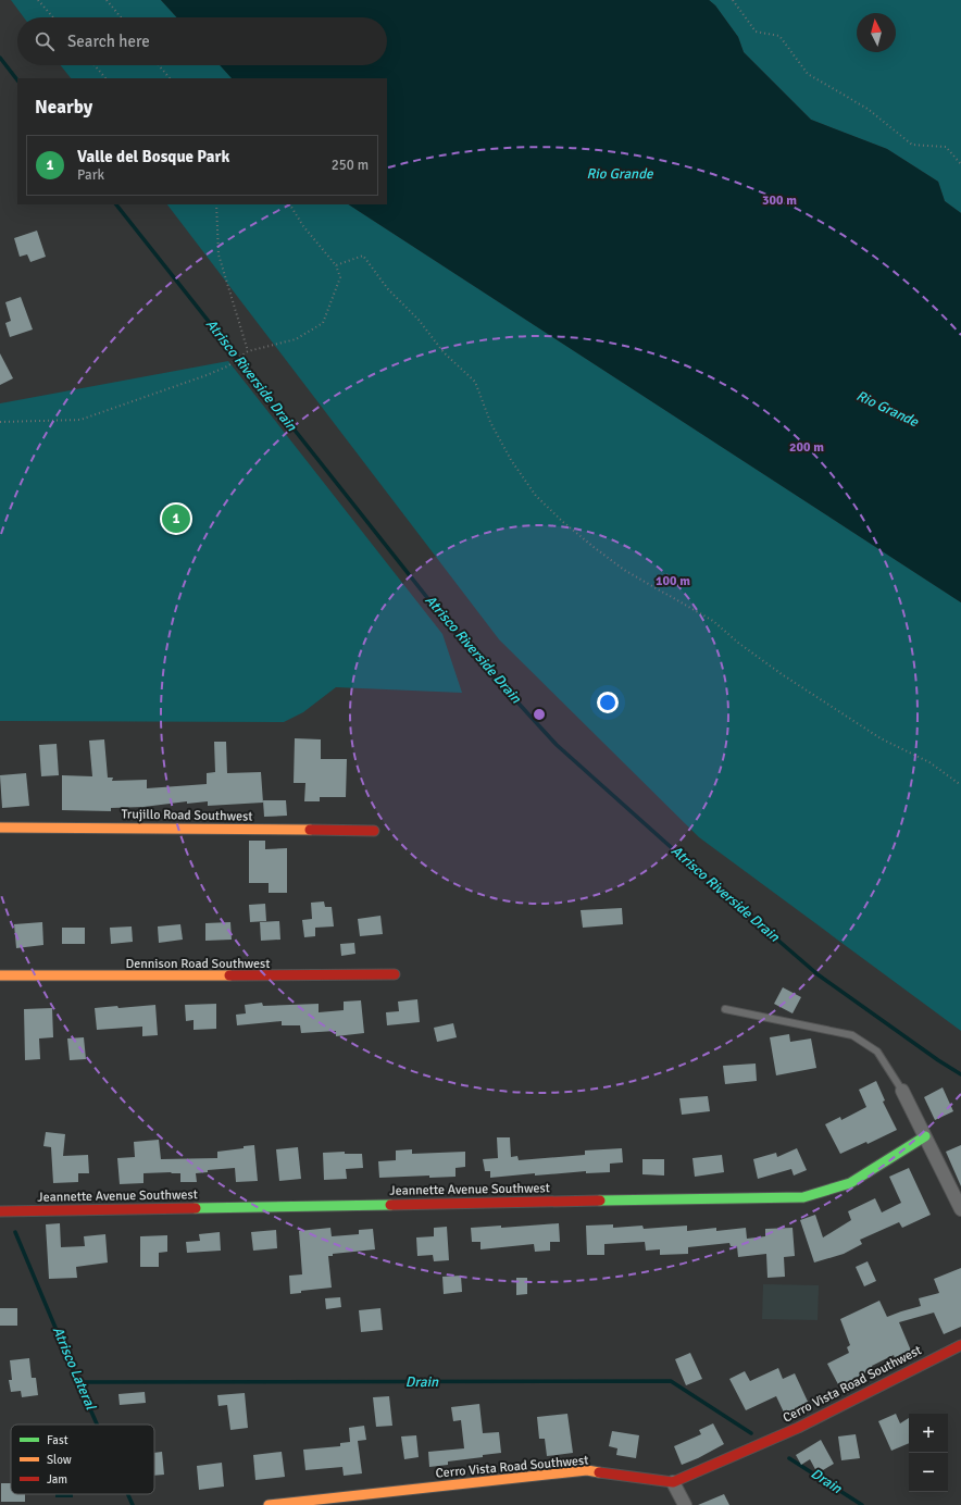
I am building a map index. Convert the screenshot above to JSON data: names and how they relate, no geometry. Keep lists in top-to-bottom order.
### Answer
{
  "streets": {
    "street": [
      "Trujillo Road Southwest",
      "Dennison Road Southwest",
      "Jeannette Avenue Southwest",
      "Cerro Vista Road Southwest"
    ]
  },
  "water": [
    "Rio Grande",
    "Atrisco Riverside Drain",
    "Atrisco Lateral",
    "Drain"
  ],
  "legend": ["Fast", "Slow", "Jam"],
  "north": "top",
  "page": {
    "search": "Search here",
    "heading": "Nearby",
    "list": [
      {
        "mark": "1",
        "name": "Valle del Bosque Park",
        "note": "Park",
        "value": "250 m"
      }
    ],
    "pins": "1",
    "map_buttons": ["+", "−"]
  },
  "rings": ["300 m", "200 m", "100 m"]
}
